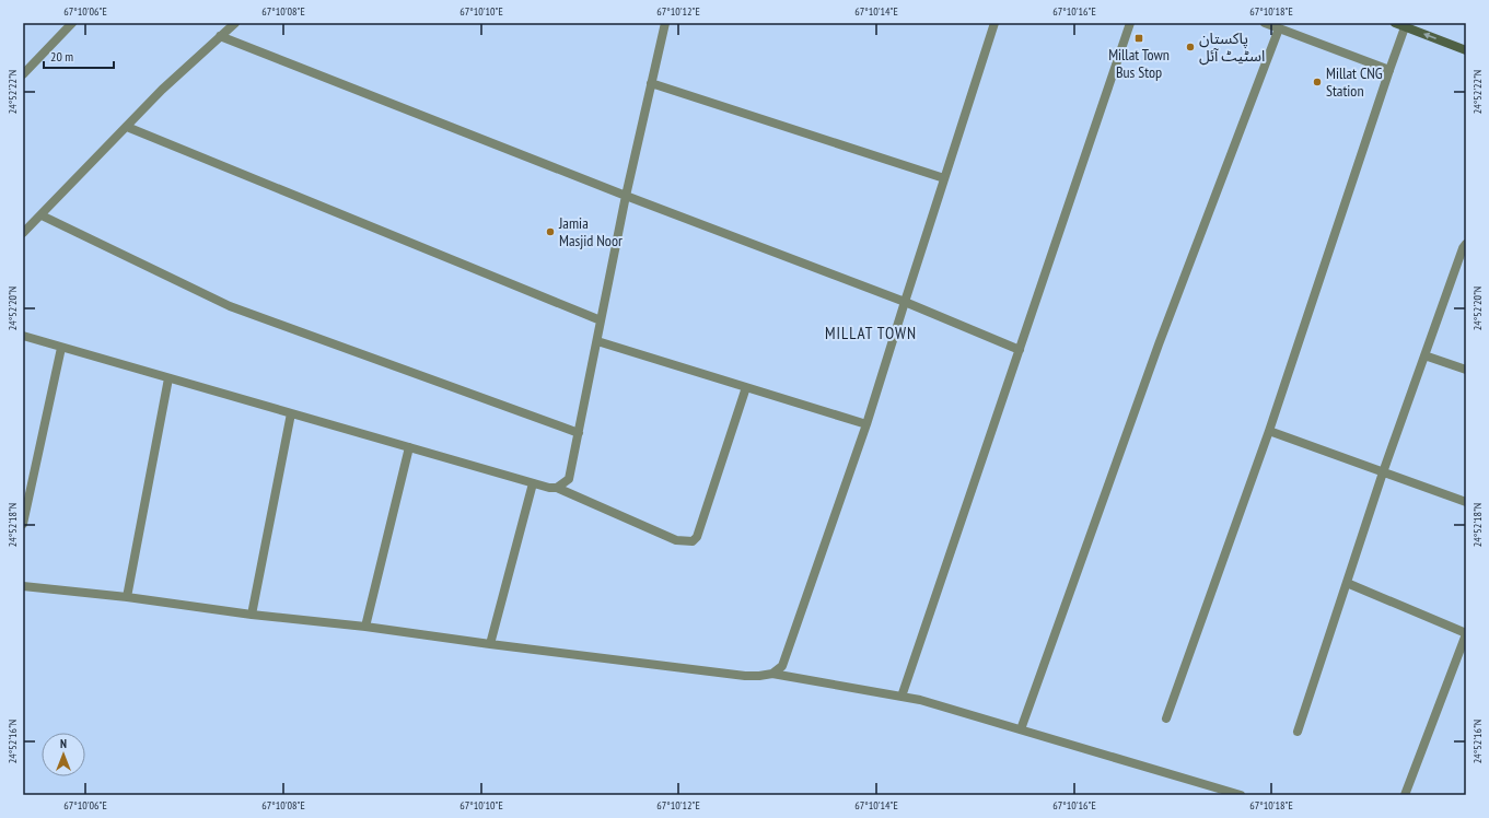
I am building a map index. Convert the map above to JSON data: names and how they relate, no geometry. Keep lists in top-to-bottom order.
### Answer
{
  "districts": ["MILLAT TOWN"],
  "places": {
    "transit": ["Millat Town Bus Stop"],
    "other": ["پاکستان اسٹیٹ آئل", "Millat CNG Station", "Jamia Masjid Noor"]
  },
  "scale_bar": "20 m",
  "north": "top",
  "coordinates": [
    "67°10'06\"E",
    "67°10'08\"E",
    "67°10'10\"E",
    "67°10'12\"E",
    "67°10'14\"E",
    "67°10'16\"E",
    "67°10'18\"E",
    "24°52'22\"N",
    "24°52'20\"N",
    "24°52'18\"N",
    "24°52'16\"N"
  ]
}
